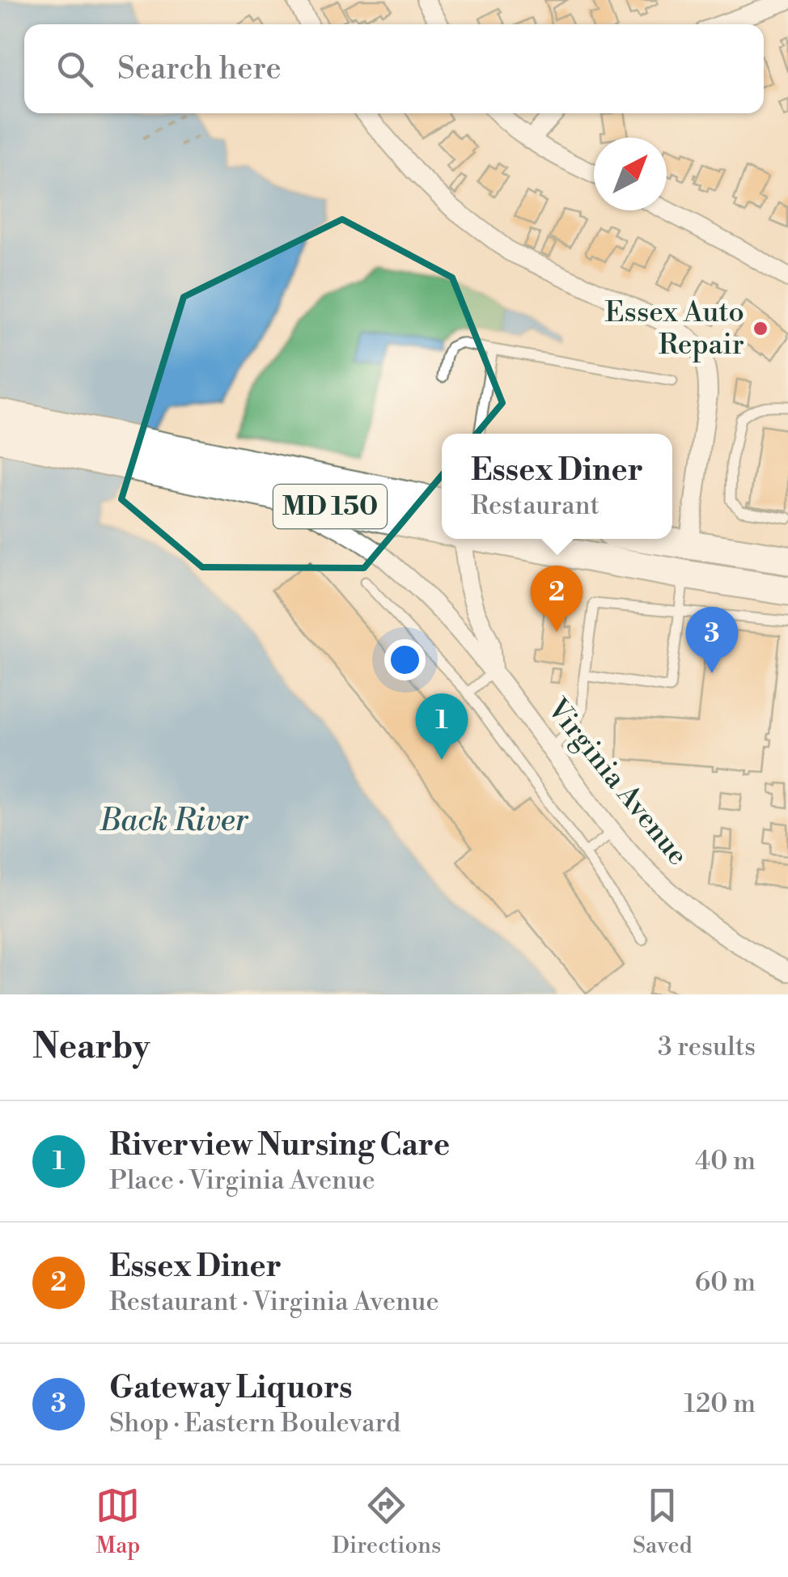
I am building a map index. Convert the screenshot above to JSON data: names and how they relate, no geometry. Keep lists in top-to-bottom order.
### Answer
{
  "streets": {
    "main road": ["MD 150"],
    "street": ["Virginia Avenue"]
  },
  "crossings": [
    ["MD 150", "Virginia Avenue"]
  ],
  "water": ["Back River"],
  "places": ["Essex Auto Repair"],
  "north": "top right",
  "page": {
    "search": "Search here",
    "popup": ["Essex Diner", "Restaurant"],
    "pins": ["2", "3", "1"],
    "heading": ["Nearby", "3 results"],
    "list": [
      {
        "mark": "1",
        "name": "Riverview Nursing Care",
        "note": "Place · Virginia Avenue",
        "value": "40 m"
      },
      {
        "mark": "2",
        "name": "Essex Diner",
        "note": "Restaurant · Virginia Avenue",
        "value": "60 m"
      },
      {
        "mark": "3",
        "name": "Gateway Liquors",
        "note": "Shop · Eastern Boulevard",
        "value": "120 m"
      }
    ],
    "nav": ["Map", "Directions", "Saved"]
  }
}
